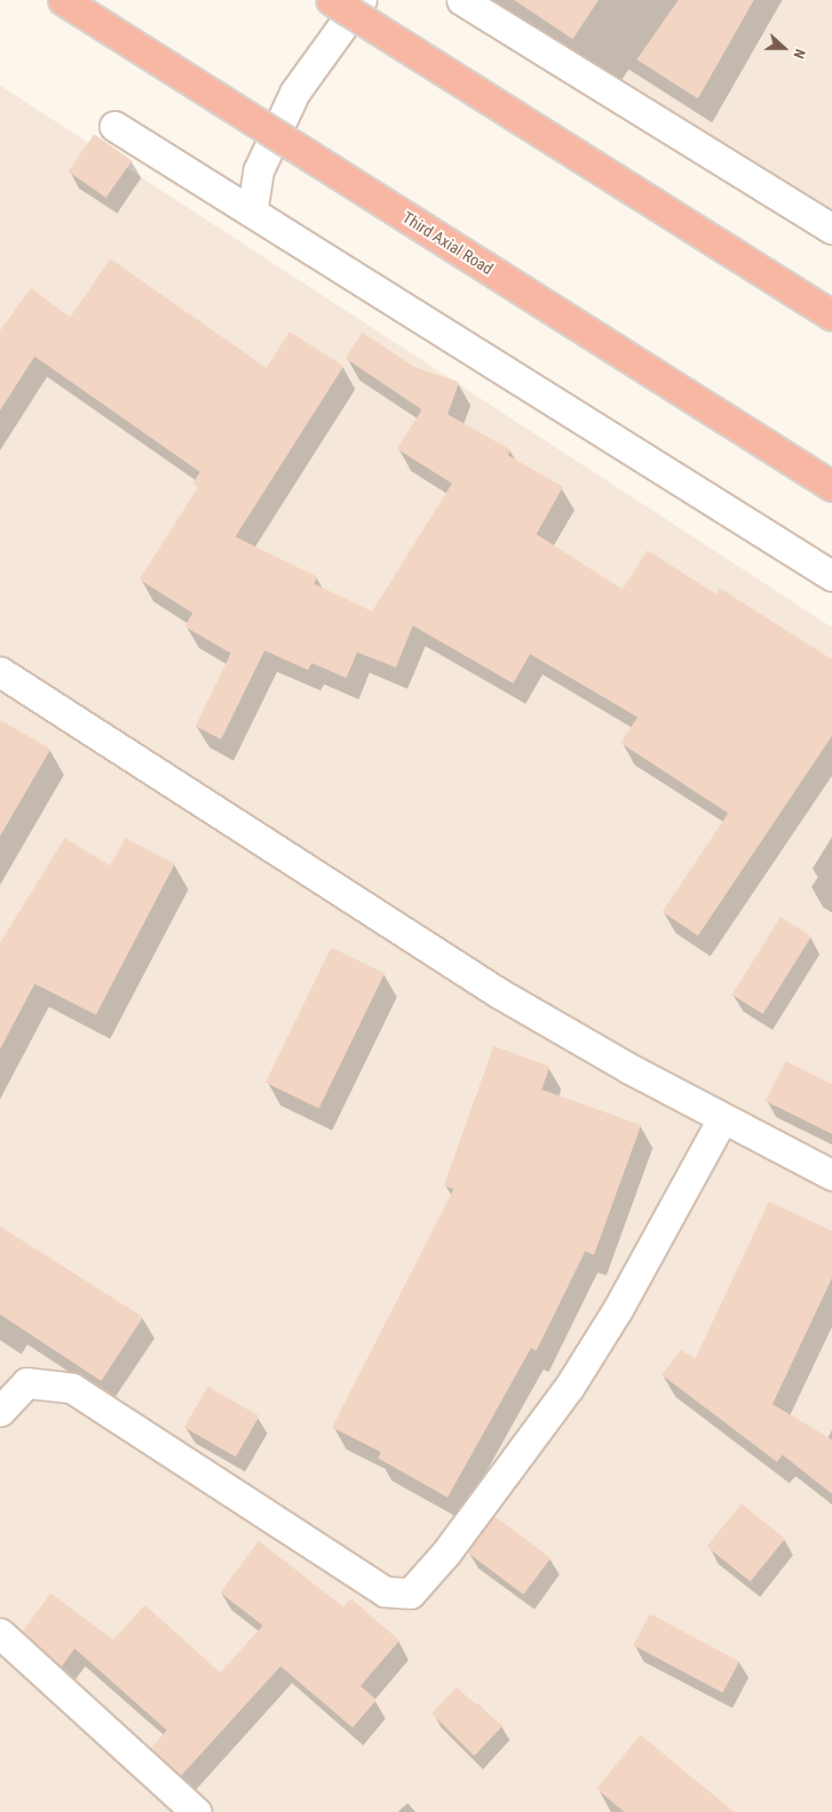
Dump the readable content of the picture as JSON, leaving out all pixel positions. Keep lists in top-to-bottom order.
{
  "streets": {
    "highway": ["Third Axial Road"]
  },
  "north": "right"
}
